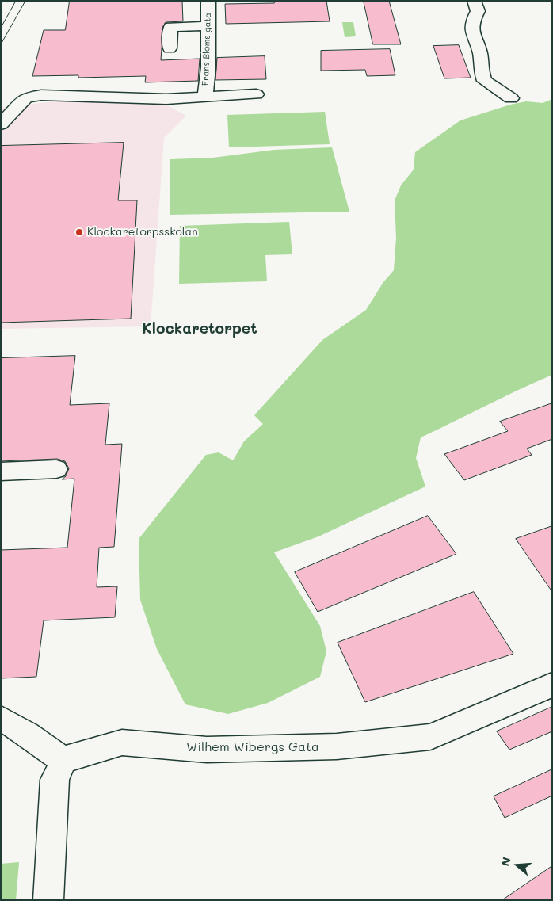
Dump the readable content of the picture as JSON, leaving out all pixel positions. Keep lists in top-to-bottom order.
{
  "streets": {
    "street": ["Frans Bloms gata", "Wilhem Wibergs Gata"]
  },
  "districts": ["Klockaretorpet"],
  "places": ["Klockaretorpsskolan"],
  "north": "left"
}
